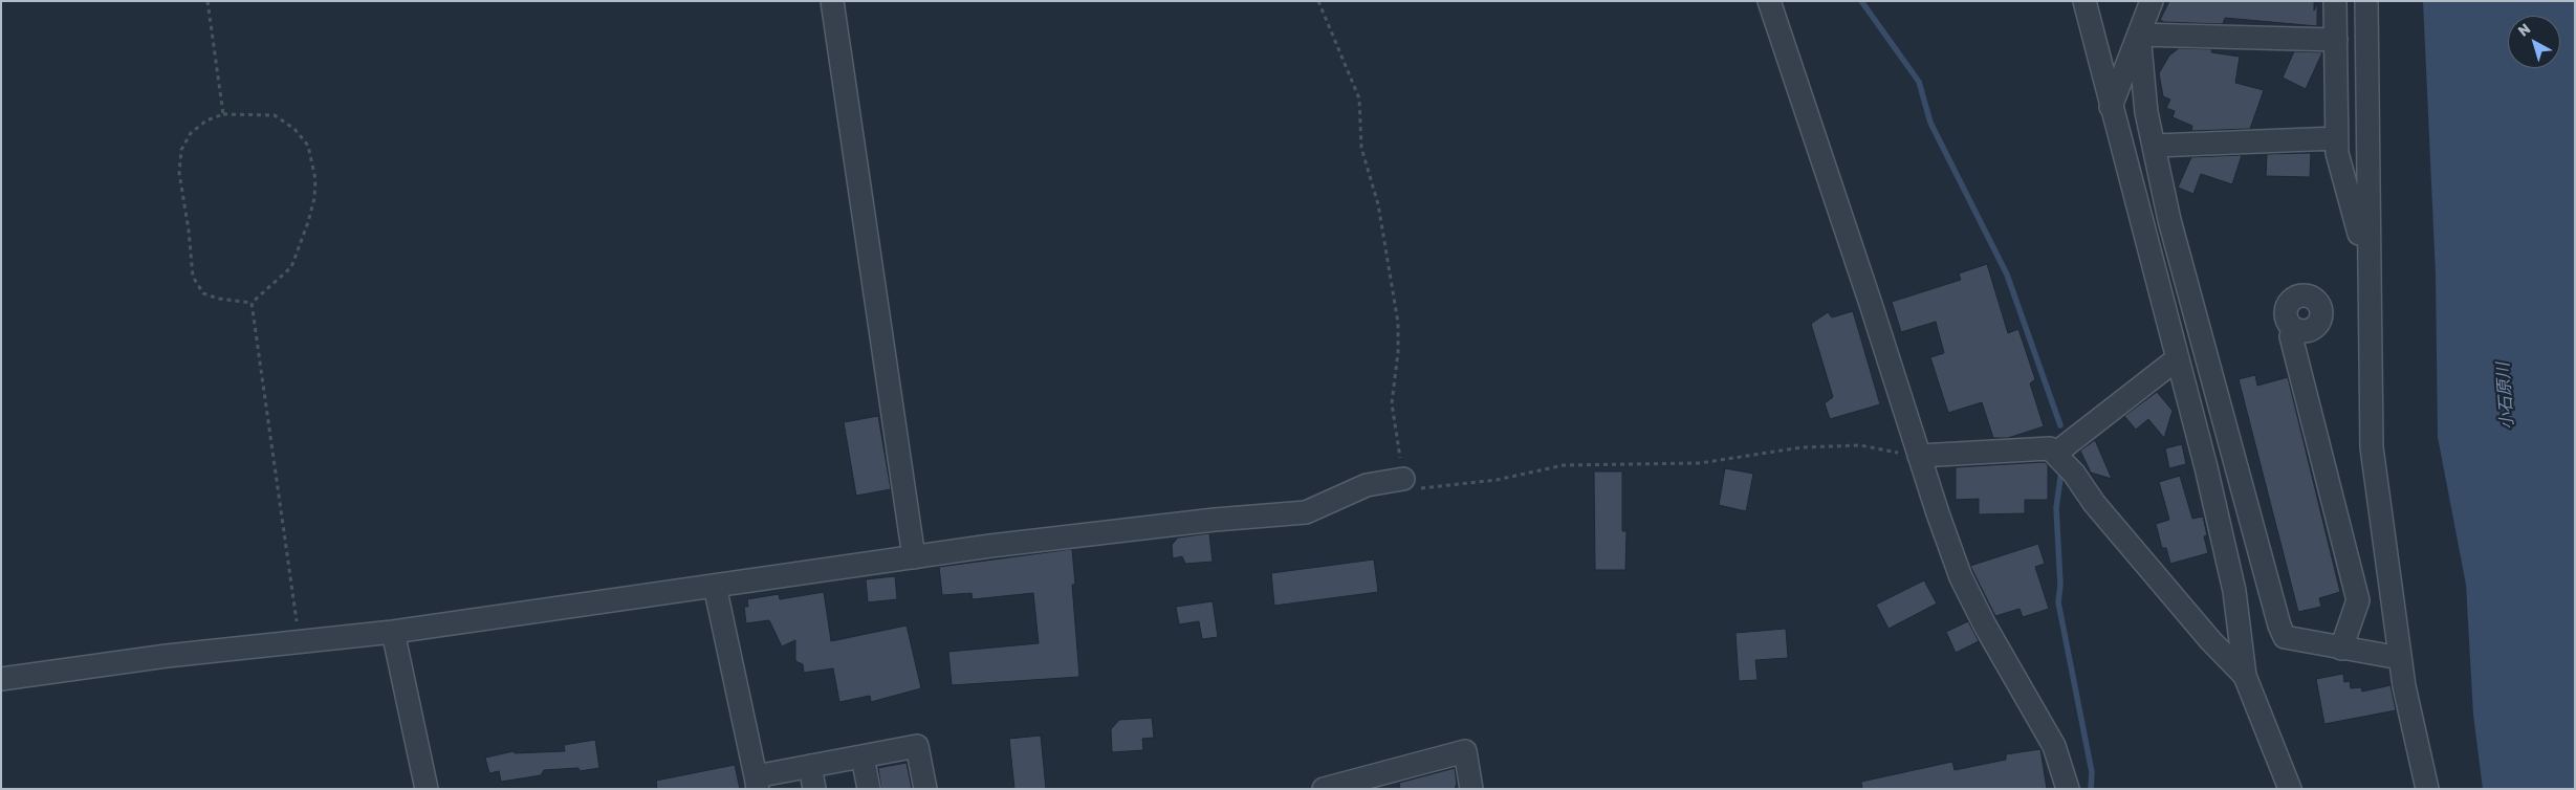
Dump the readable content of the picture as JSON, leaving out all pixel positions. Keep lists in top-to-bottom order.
{
  "water": ["小石原川"],
  "north": "top left"
}
